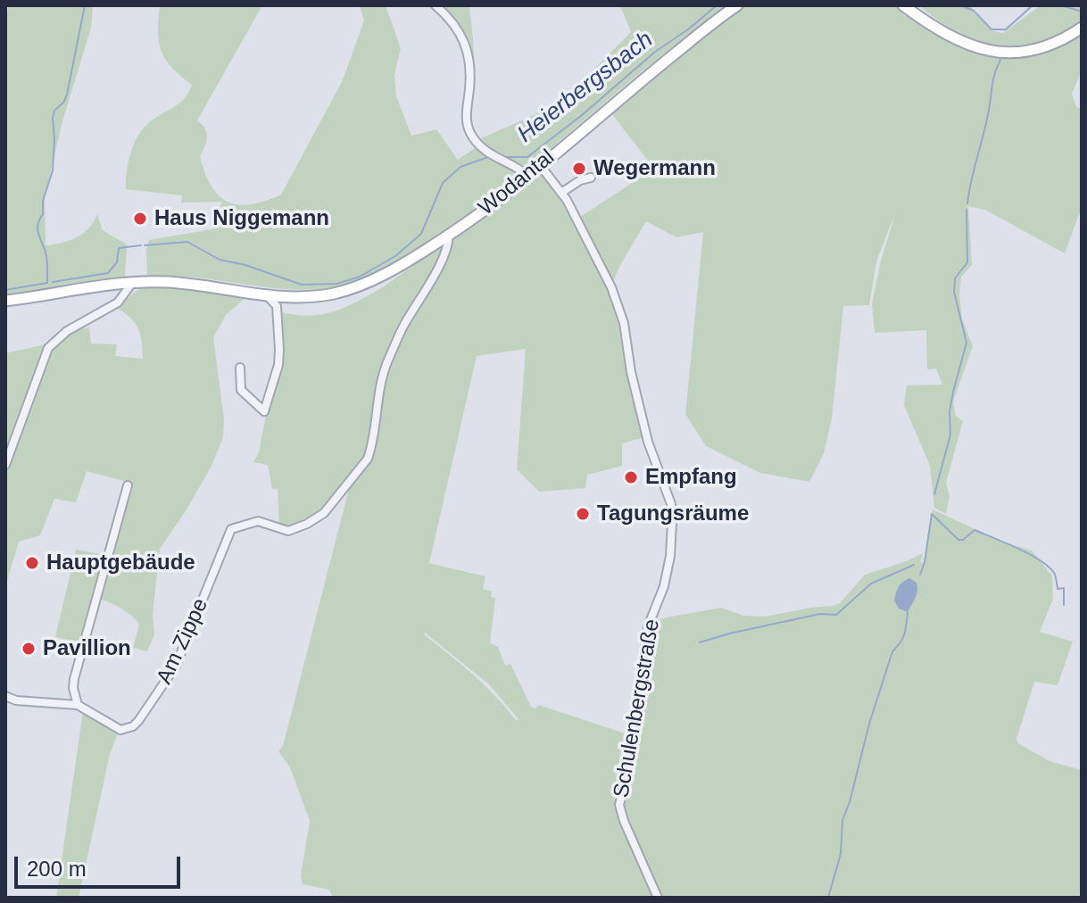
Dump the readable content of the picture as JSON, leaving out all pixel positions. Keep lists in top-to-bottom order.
{
  "streets": {
    "main road": ["Wodantal"],
    "street": ["Am Zippe", "Schulenbergstraße"]
  },
  "crossings": [
    ["Wodantal", "Am Zippe"],
    ["Wodantal", "Schulenbergstraße"]
  ],
  "water": ["Heierbergsbach"],
  "places": [
    "Wegermann",
    "Haus Niggemann",
    "Empfang",
    "Tagungsräume",
    "Hauptgebäude",
    "Pavillion"
  ],
  "scale_bar": "200 m"
}
